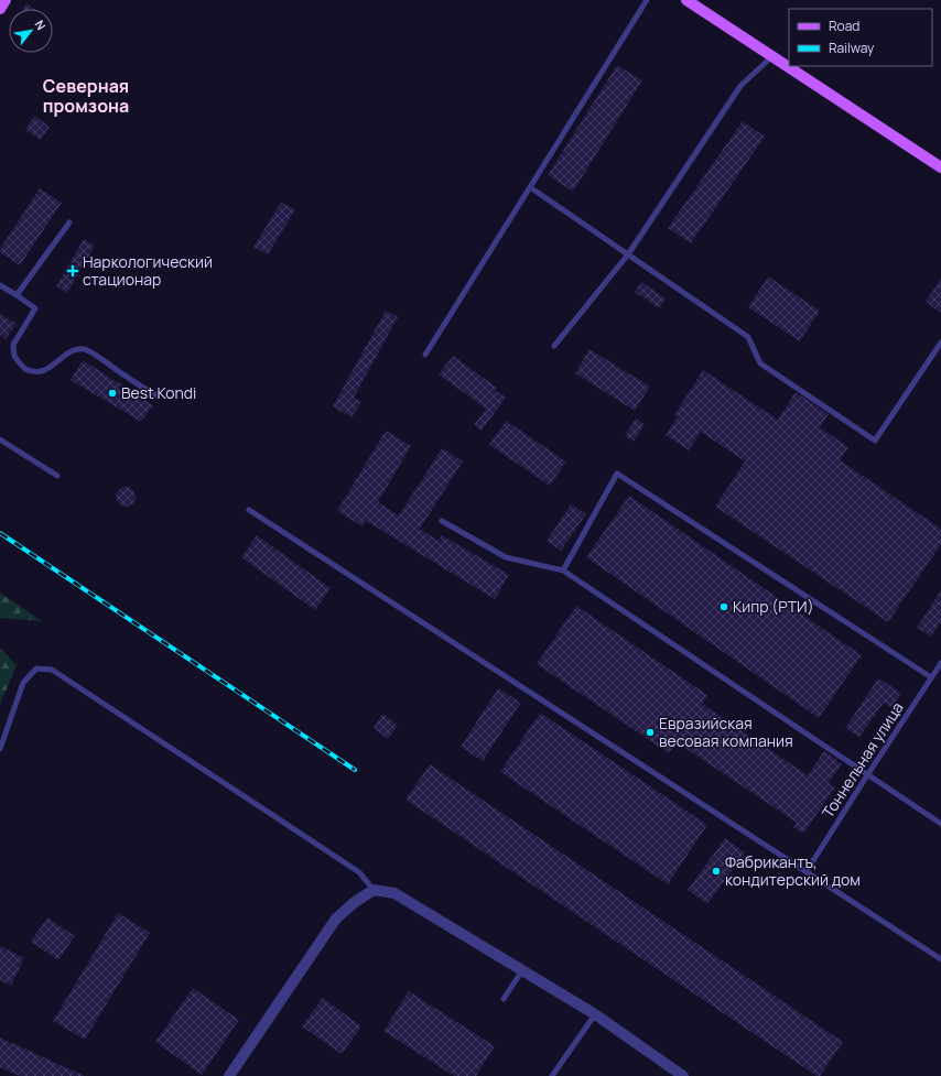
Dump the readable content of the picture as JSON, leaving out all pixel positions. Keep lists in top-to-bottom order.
{
  "streets": {
    "lane": ["Тоннельная улица"]
  },
  "districts": ["Северная промзона"],
  "places": {
    "health": ["Наркологический стационар"],
    "other": [
      "Best Kondi",
      "Кипр (РТИ)",
      "Евразийская весовая компания",
      "Фабрикантъ, кондитерский дом"
    ]
  },
  "legend": ["Road", "Railway"],
  "north": "top right"
}
